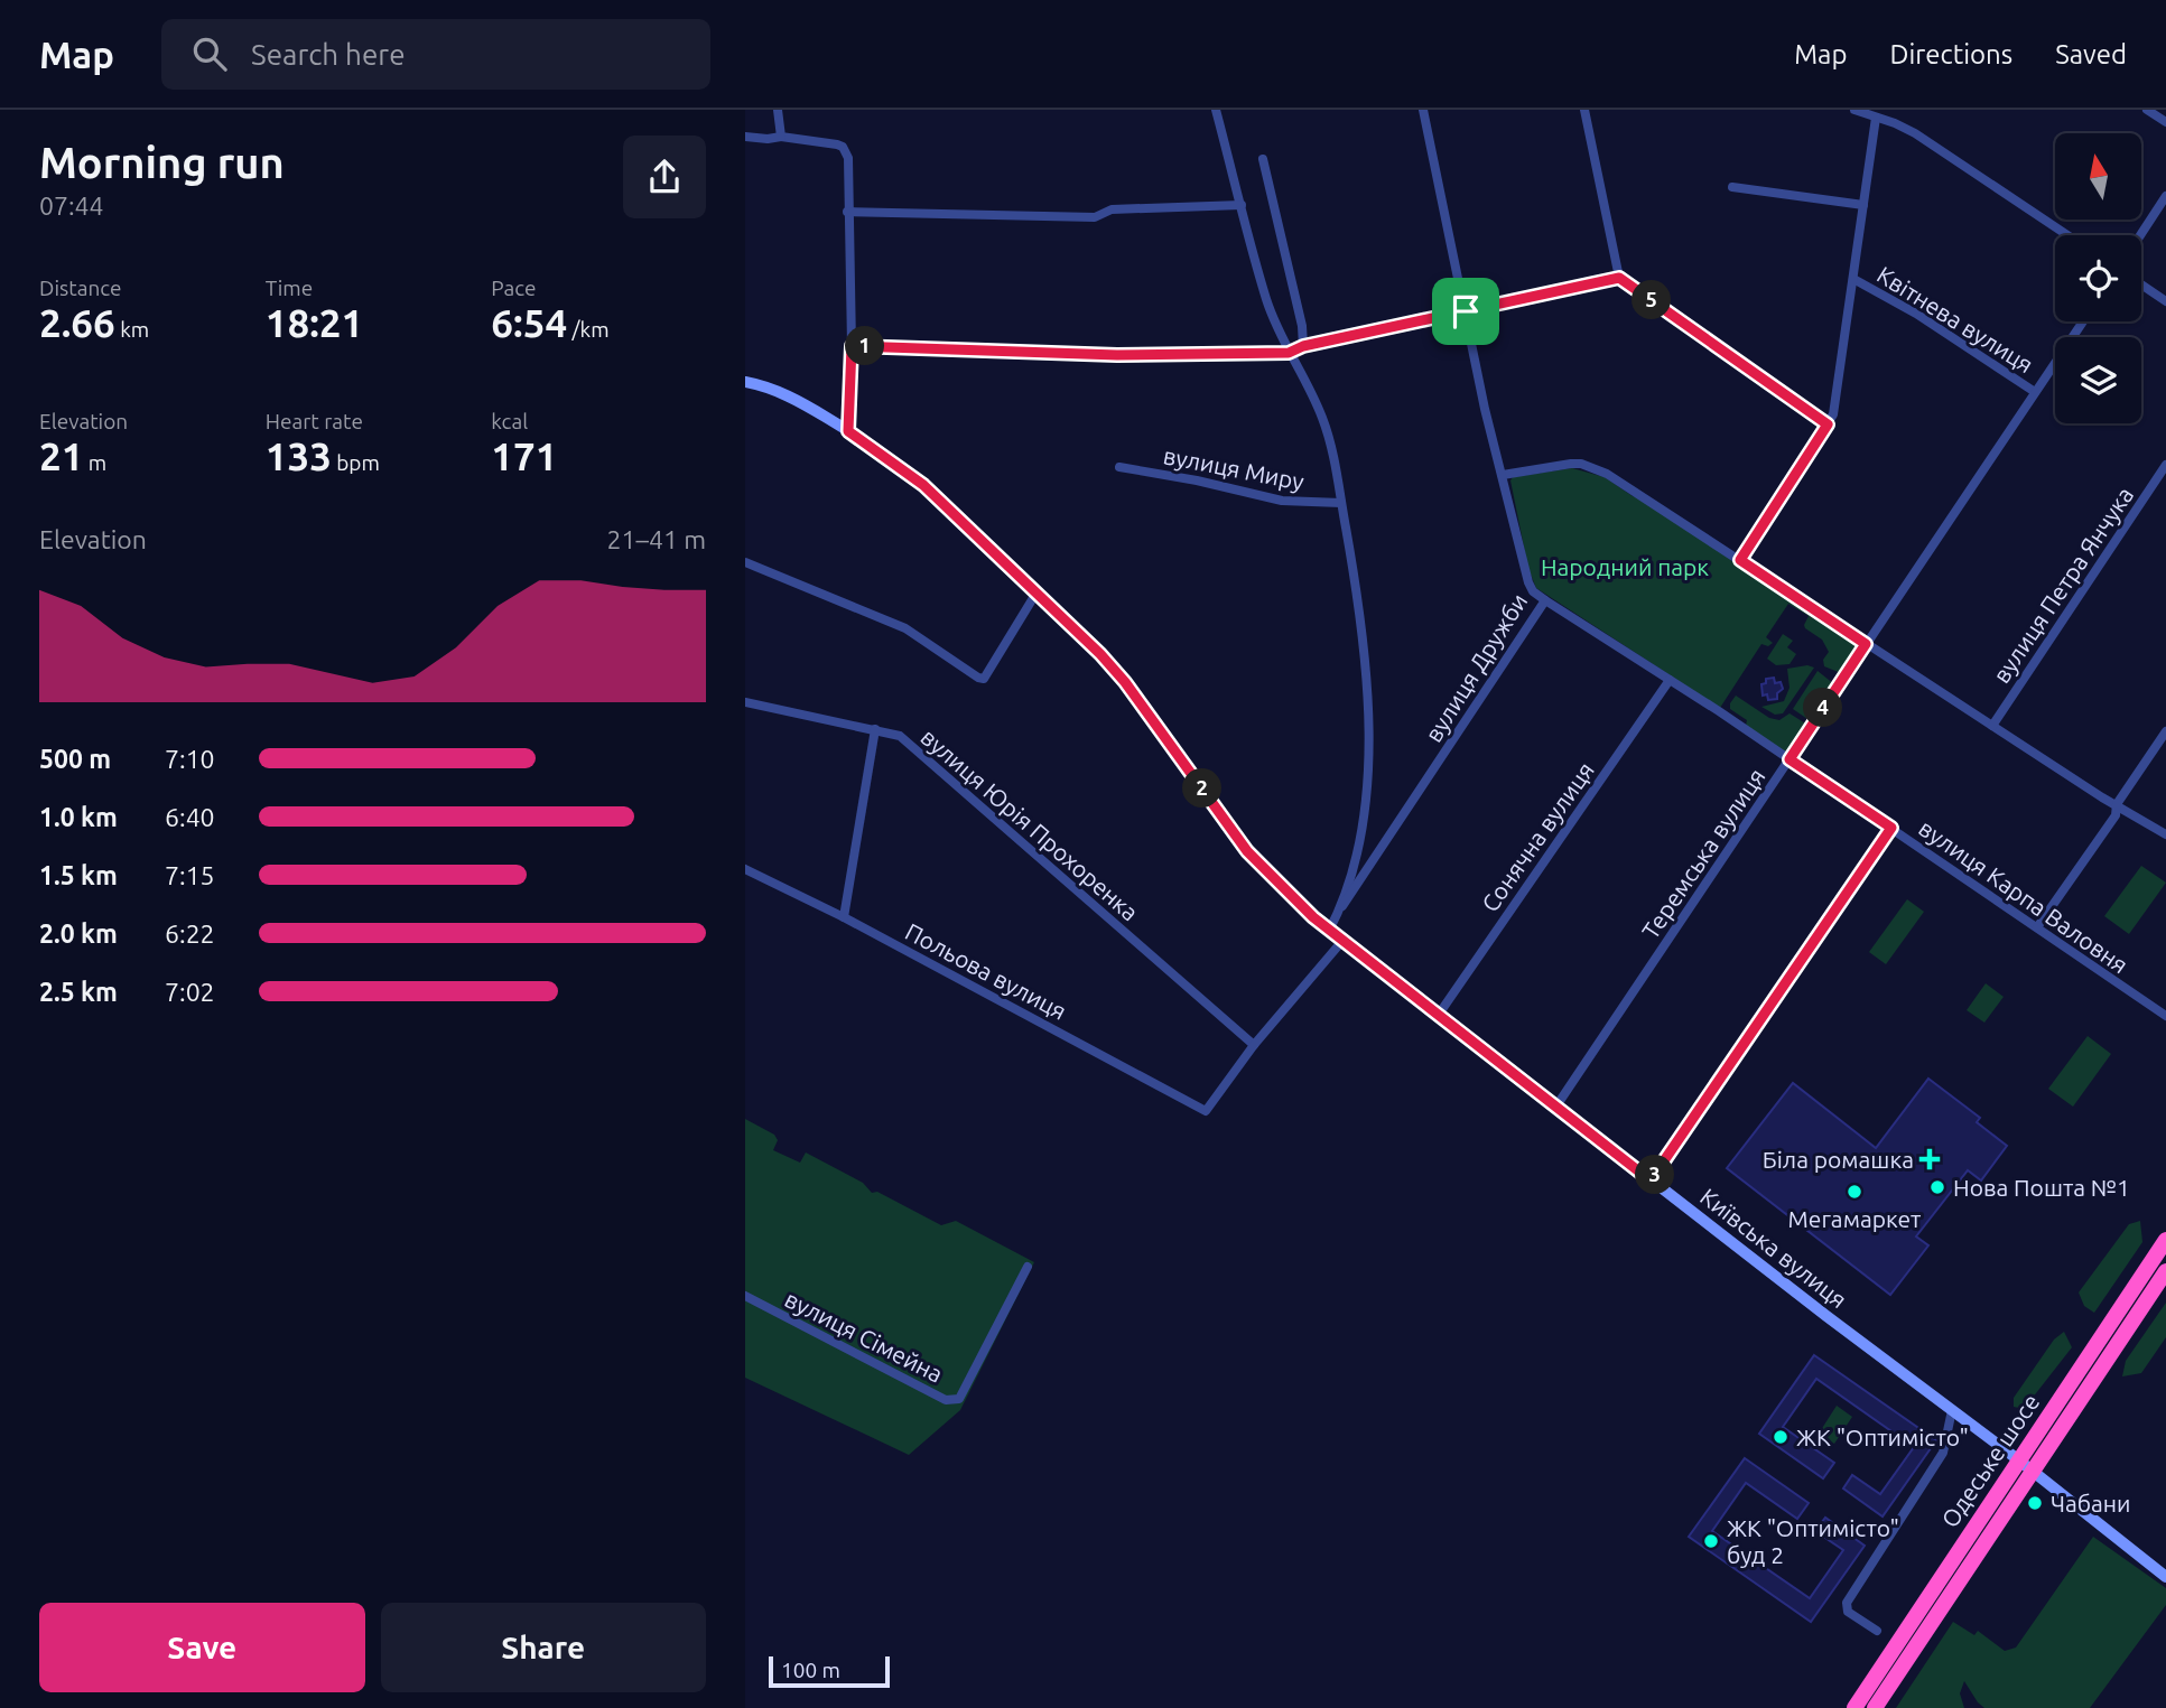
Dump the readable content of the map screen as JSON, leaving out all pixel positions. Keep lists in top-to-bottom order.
{
  "streets": {
    "highway": ["Одеське шосе"],
    "street": [
      "Квітнева вулиця",
      "вулиця Миру",
      "вулиця Петра Янчука",
      "вулиця Дружби",
      "вулиця Юрія Прохоренка",
      "Сонячна вулиця",
      "Теремська вулиця",
      "вулиця Карпа Валовня",
      "Польова вулиця",
      "Київська вулиця",
      "вулиця Сімейна"
    ]
  },
  "crossings": [
    ["Квітнева вулиця", "Теремська вулиця"],
    ["вулиця Дружби", "вулиця Карпа Валовня"],
    ["вулиця Юрія Прохоренка", "Польова вулиця"],
    ["Сонячна вулиця", "вулиця Карпа Валовня"],
    ["Сонячна вулиця", "Київська вулиця"],
    ["Теремська вулиця", "вулиця Карпа Валовня"],
    ["Теремська вулиця", "Київська вулиця"],
    ["Київська вулиця", "Одеське шосе"]
  ],
  "parks": ["Народний парк"],
  "places": {
    "health": ["Біла ромашка"],
    "other": [
      "Нова Пошта №1",
      "Мегамаркет",
      "ЖК \"Оптимісто\"",
      "Чабани",
      "ЖК \"Оптимісто\" буд 2"
    ]
  },
  "scale_bar": "100 m",
  "north": "top",
  "page": {
    "header": "Map",
    "search": "Search here",
    "nav": ["Map", "Directions", "Saved"],
    "heading": ["Morning run", "07:44"],
    "stats": [
      ["Distance", "2.66 km"],
      ["Time", "18:21"],
      ["Pace", "6:54 /km"],
      ["Elevation", "21 m"],
      ["Heart rate", "133 bpm"],
      ["kcal", "171"]
    ],
    "pins": [
      "5",
      "1",
      "4",
      "2",
      "3"
    ],
    "chart": ["Elevation", "21–41 m"],
    "list": [
      {
        "name": "500 m",
        "note": "7:10"
      },
      {
        "name": "1.0 km",
        "note": "6:40"
      },
      {
        "name": "1.5 km",
        "note": "7:15"
      },
      {
        "name": "2.0 km",
        "note": "6:22"
      },
      {
        "name": "2.5 km",
        "note": "7:02"
      }
    ],
    "buttons": ["Save", "Share"],
    "scale": "100 m"
  }
}
